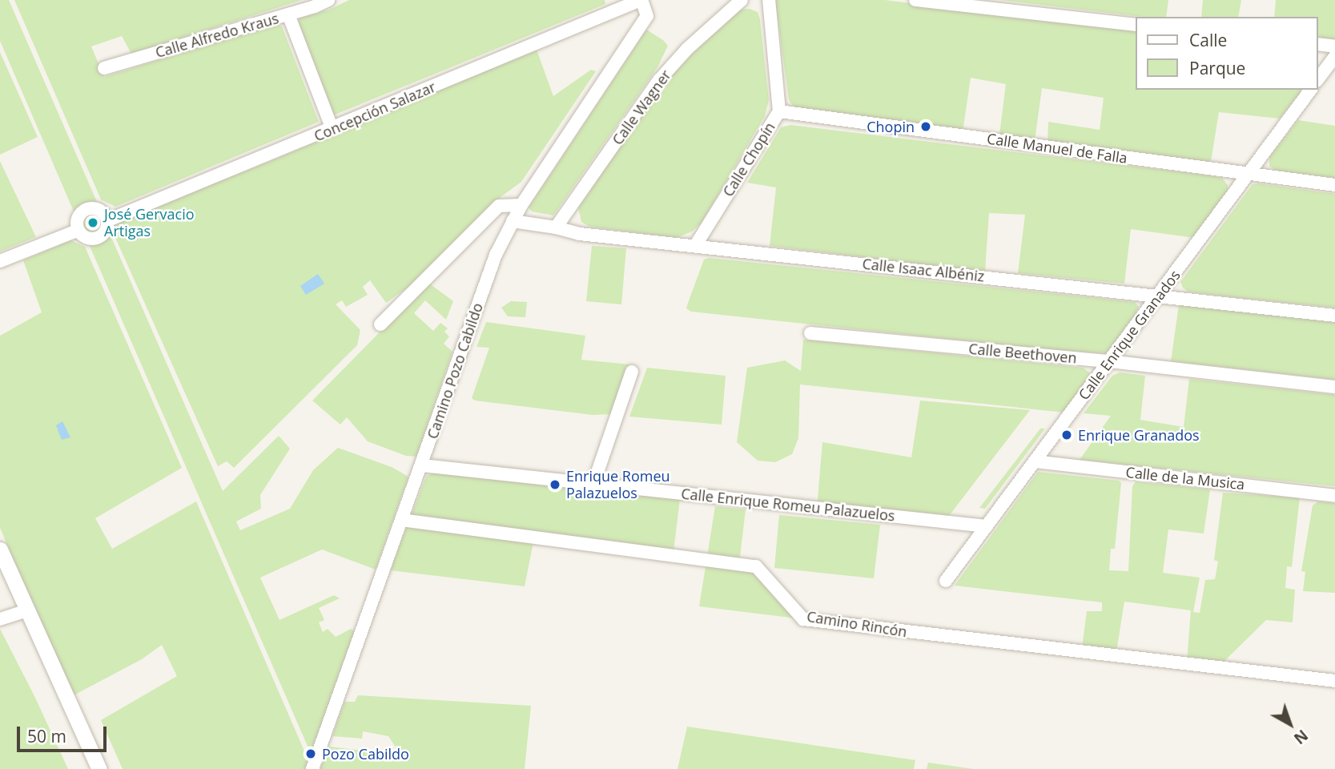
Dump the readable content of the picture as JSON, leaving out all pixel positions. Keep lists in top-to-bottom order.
{
  "streets": {
    "street": [
      "Calle Alfredo Kraus",
      "Calle Wagner",
      "Concepción Salazar",
      "Calle Manuel de Falla",
      "Calle Chopín",
      "Calle Isaac Albéniz",
      "Calle Enrique Granados",
      "Calle Beethoven",
      "Camino Pozo Cabildo",
      "Calle de la Musica",
      "Calle Enrique Romeu Palazuelos",
      "Camino Rincón"
    ]
  },
  "crossings": [
    ["Calle Wagner", "Calle Isaac Albéniz"],
    ["Concepción Salazar", "Camino Pozo Cabildo"],
    ["Calle Manuel de Falla", "Calle Chopín"],
    ["Calle Manuel de Falla", "Calle Enrique Granados"],
    ["Calle Chopín", "Calle Isaac Albéniz"],
    ["Calle Isaac Albéniz", "Calle Enrique Granados"],
    ["Calle Isaac Albéniz", "Camino Pozo Cabildo"],
    ["Calle Enrique Granados", "Calle Beethoven"],
    ["Calle Enrique Granados", "Calle de la Musica"],
    ["Calle Enrique Granados", "Calle Enrique Romeu Palazuelos"],
    ["Camino Pozo Cabildo", "Calle Enrique Romeu Palazuelos"],
    ["Camino Pozo Cabildo", "Camino Rincón"]
  ],
  "places": [
    "Chopin",
    "José Gervacio Artigas",
    "Enrique Granados",
    "Enrique Romeu Palazuelos",
    "Pozo Cabildo"
  ],
  "legend": ["Calle", "Parque"],
  "scale_bar": "50 m",
  "north": "bottom right"
}
